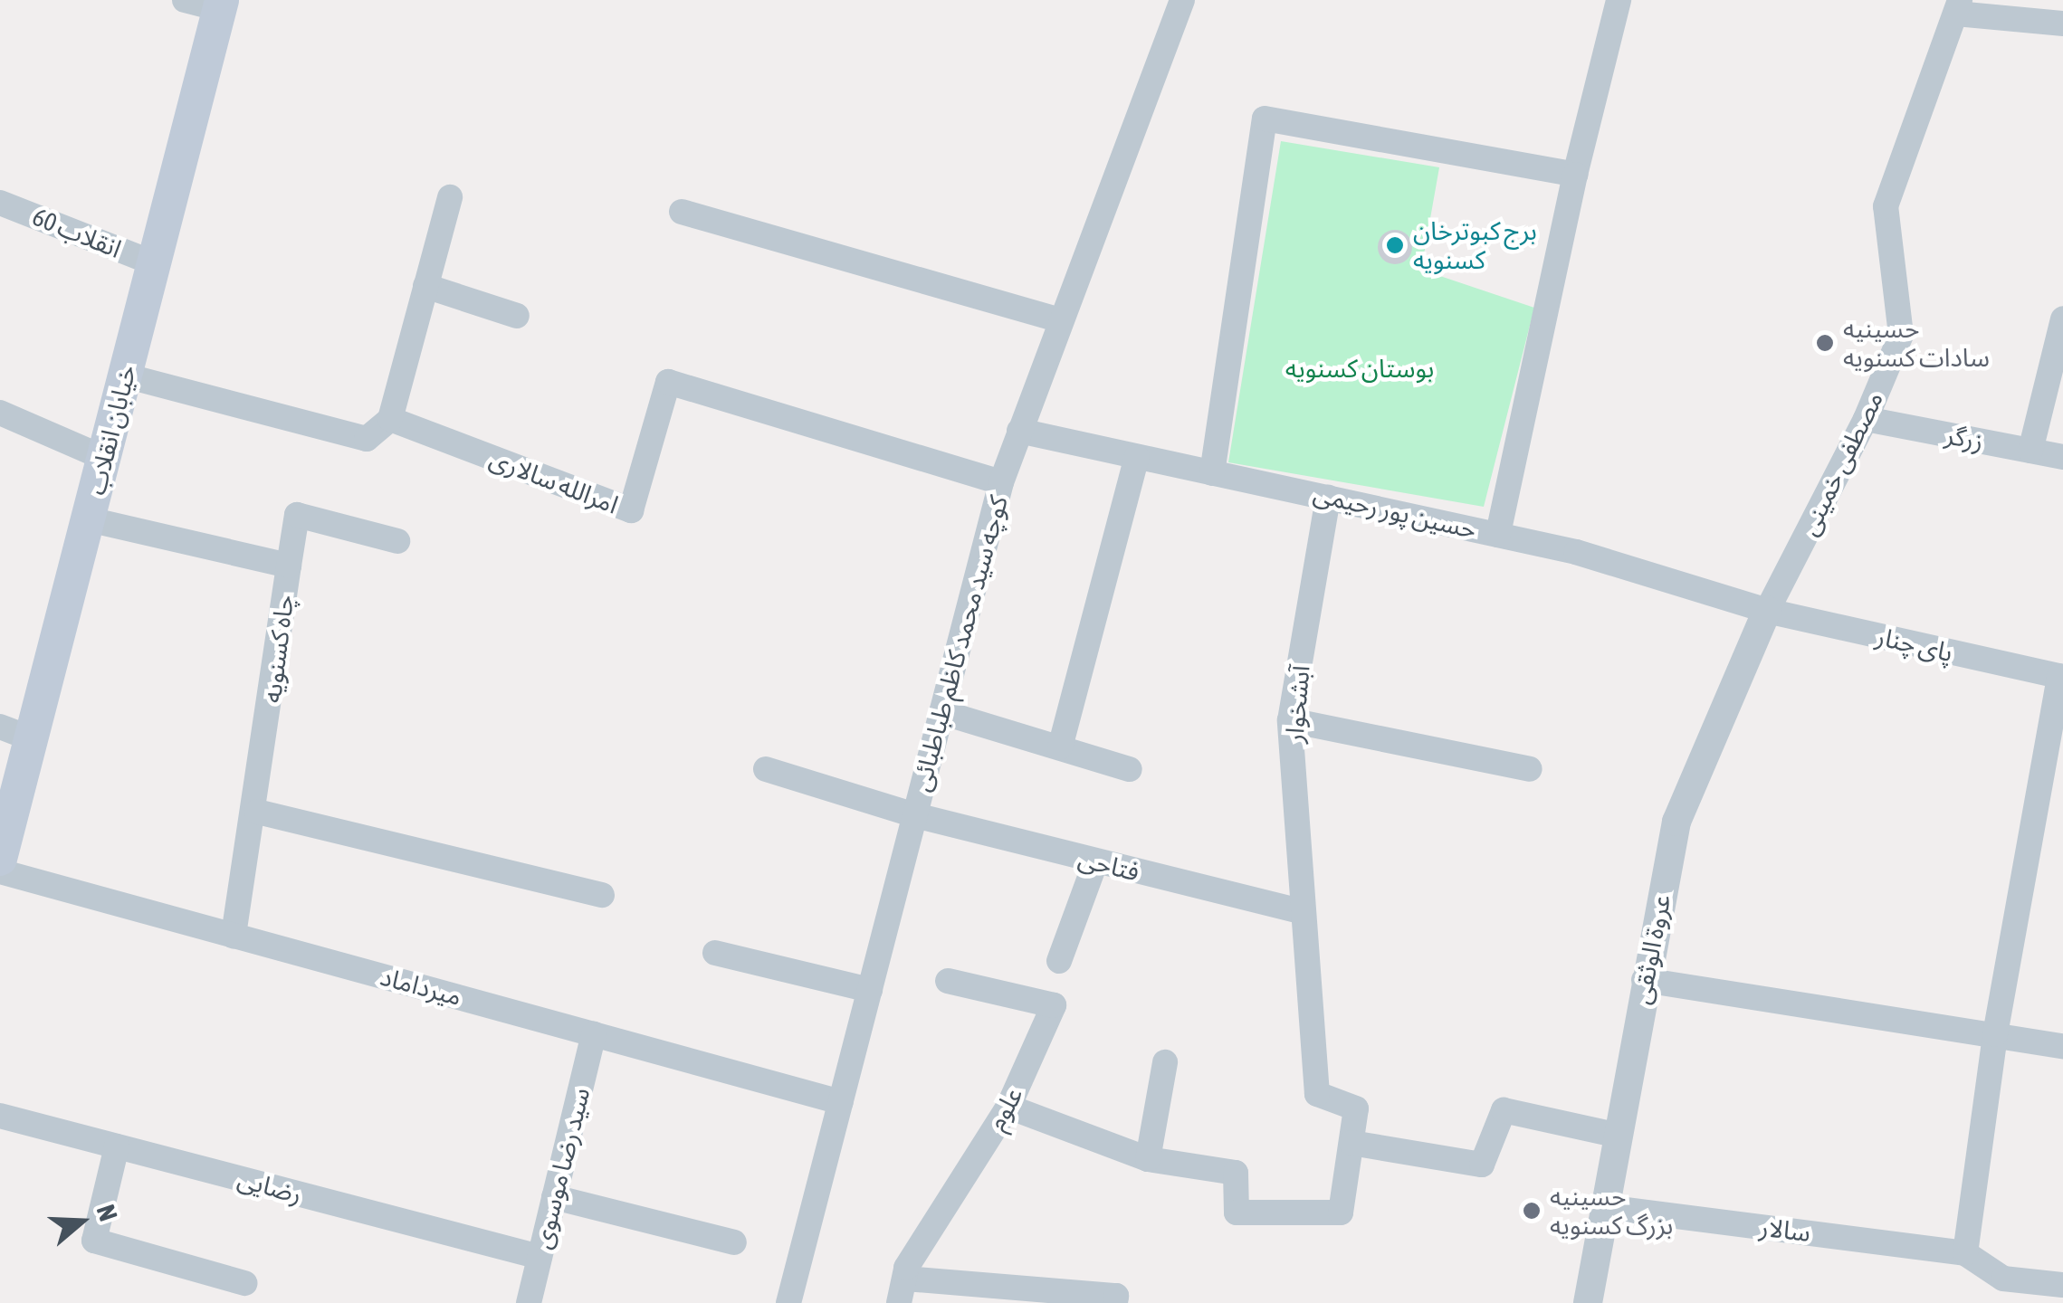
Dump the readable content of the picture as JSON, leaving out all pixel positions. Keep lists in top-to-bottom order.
{
  "streets": {
    "main road": ["خیابان انقلاب"],
    "street": [
      "انقلاب 60",
      "زرگر",
      "مصطفی خمینی",
      "امرالله سالاری",
      "حسین پور رحیمی",
      "کوچه سید محمد کاظم طباطبائی",
      "پای چنار",
      "چاه کسنویه",
      "آبشخوار",
      "فتاحی",
      "عروة الوثقی",
      "میرداماد",
      "علوم",
      "سید رضا موسوی",
      "رضایی",
      "سالار"
    ]
  },
  "crossings": [
    ["انقلاب 60", "خیابان انقلاب"],
    ["خیابان انقلاب", "چاه کسنویه"],
    ["زرگر", "مصطفی خمینی"],
    ["مصطفی خمینی", "حسین پور رحیمی"],
    ["مصطفی خمینی", "پای چنار"],
    ["مصطفی خمینی", "عروة الوثقی"],
    ["امرالله سالاری", "کوچه سید محمد کاظم طباطبائی"],
    ["حسین پور رحیمی", "کوچه سید محمد کاظم طباطبائی"],
    ["حسین پور رحیمی", "پای چنار"],
    ["حسین پور رحیمی", "آبشخوار"],
    ["حسین پور رحیمی", "عروة الوثقی"],
    ["کوچه سید محمد کاظم طباطبائی", "فتاحی"],
    ["کوچه سید محمد کاظم طباطبائی", "میرداماد"],
    ["پای چنار", "عروة الوثقی"],
    ["چاه کسنویه", "میرداماد"],
    ["آبشخوار", "فتاحی"],
    ["عروة الوثقی", "سالار"],
    ["میرداماد", "سید رضا موسوی"],
    ["سید رضا موسوی", "رضایی"]
  ],
  "parks": ["بوستان کسنویه"],
  "places": ["برج کبوترخان کسنویه", "حسینیه سادات کسنویه", "حسینیه بزرگ کسنویه"],
  "north": "right"
}
